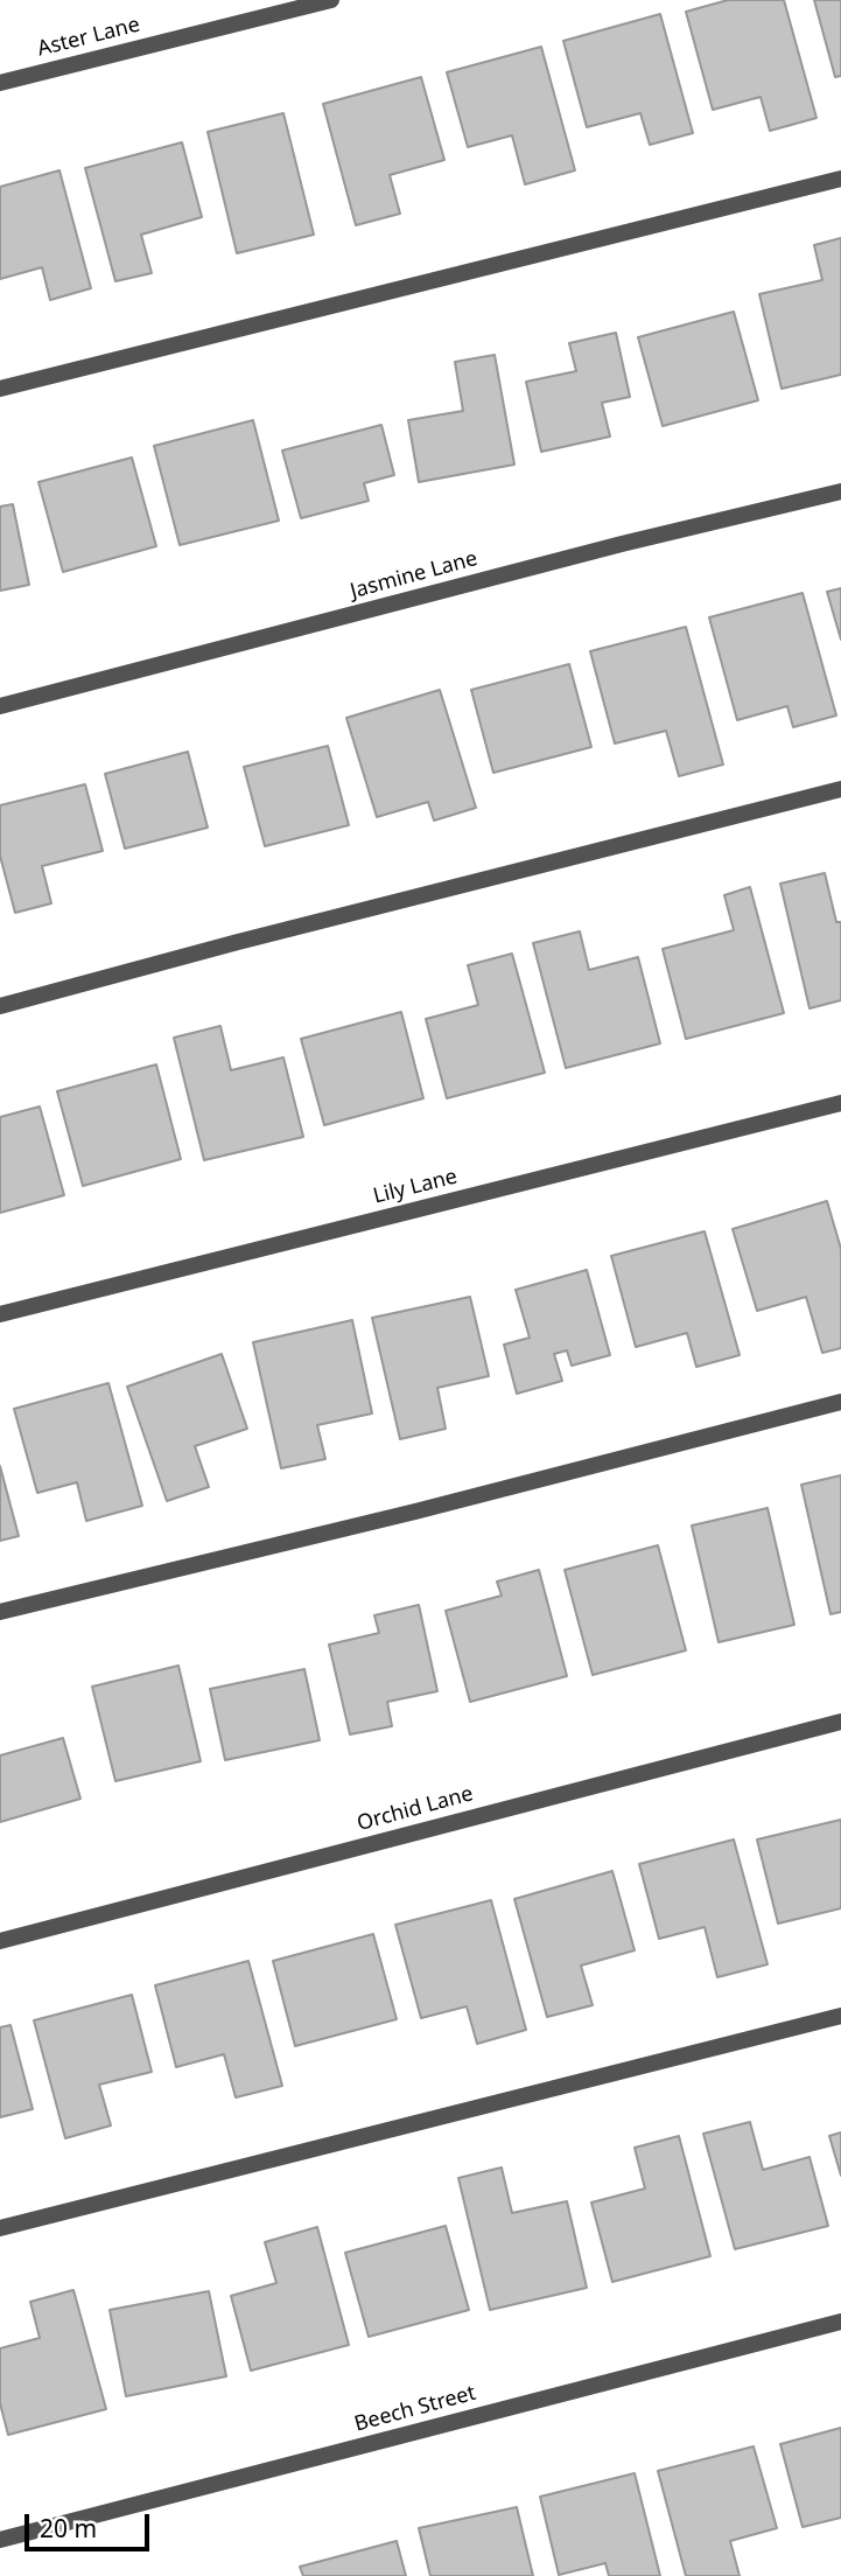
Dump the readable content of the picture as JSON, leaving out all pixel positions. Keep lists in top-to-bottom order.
{
  "streets": {
    "street": [
      "Aster Lane",
      "Jasmine Lane",
      "Lily Lane",
      "Orchid Lane",
      "Beech Street"
    ]
  },
  "scale_bar": "20 m"
}
